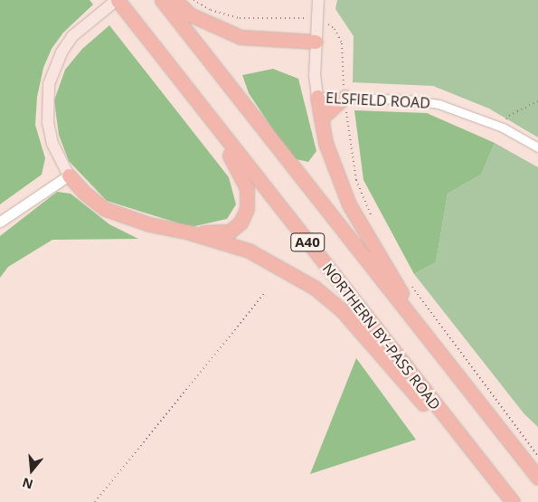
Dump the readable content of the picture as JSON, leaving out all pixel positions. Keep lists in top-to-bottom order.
{
  "streets": {
    "highway": ["A40", "NORTHERN BY-PASS ROAD"],
    "street": ["ELSFIELD ROAD"]
  },
  "north": "bottom"
}
